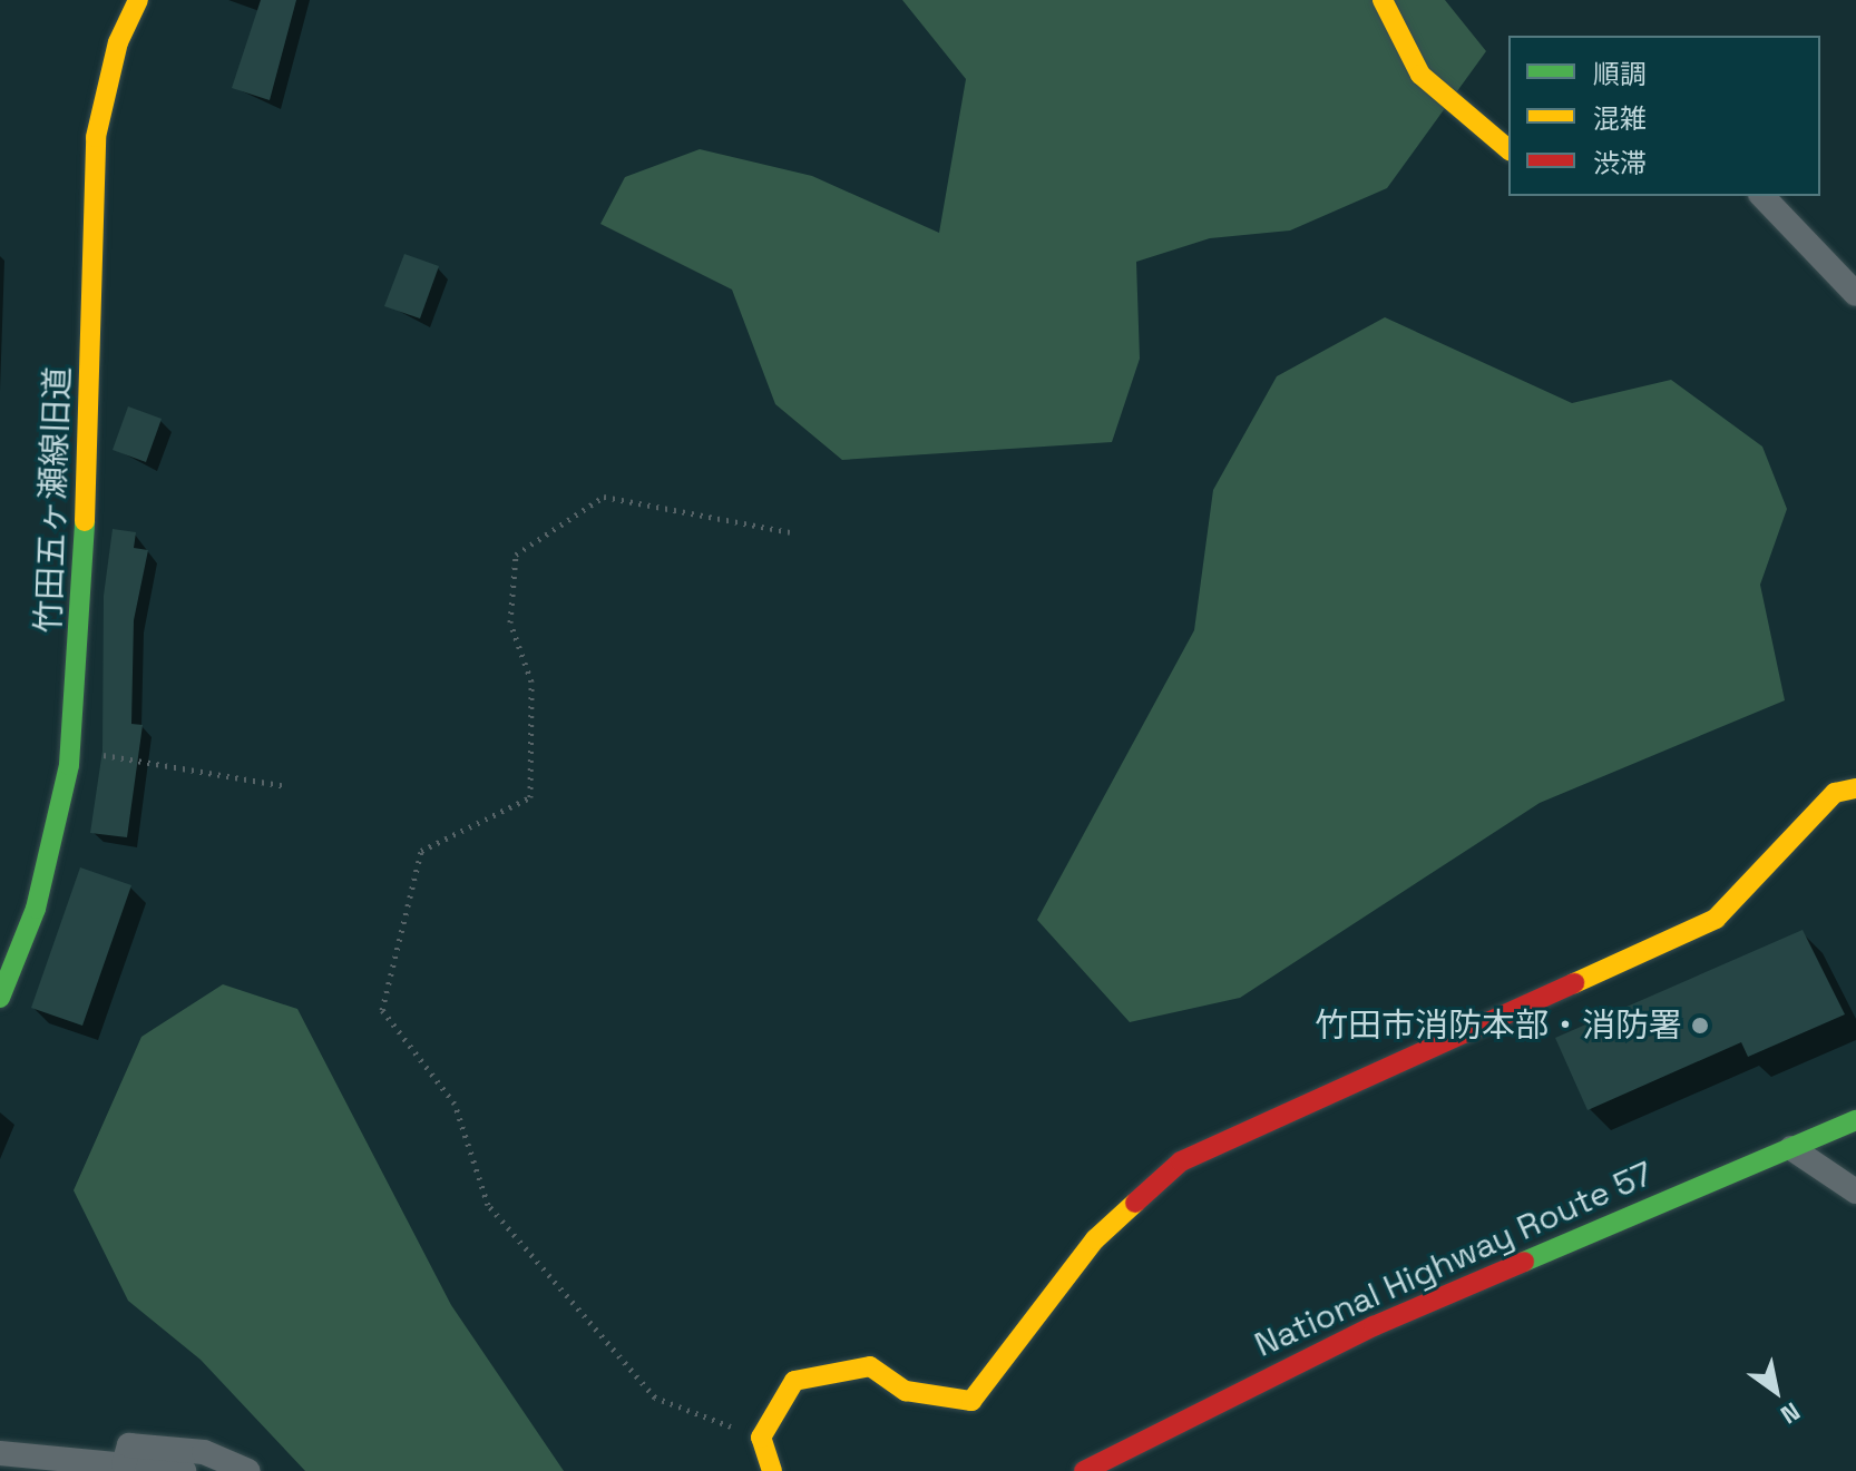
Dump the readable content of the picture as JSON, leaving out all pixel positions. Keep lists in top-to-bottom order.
{
  "streets": {
    "main road": ["竹田五ヶ瀬線旧道", "National Highway Route 57"]
  },
  "places": ["竹田市消防本部・消防署"],
  "legend": ["順調", "混雑", "渋滞"],
  "north": "bottom right"
}
